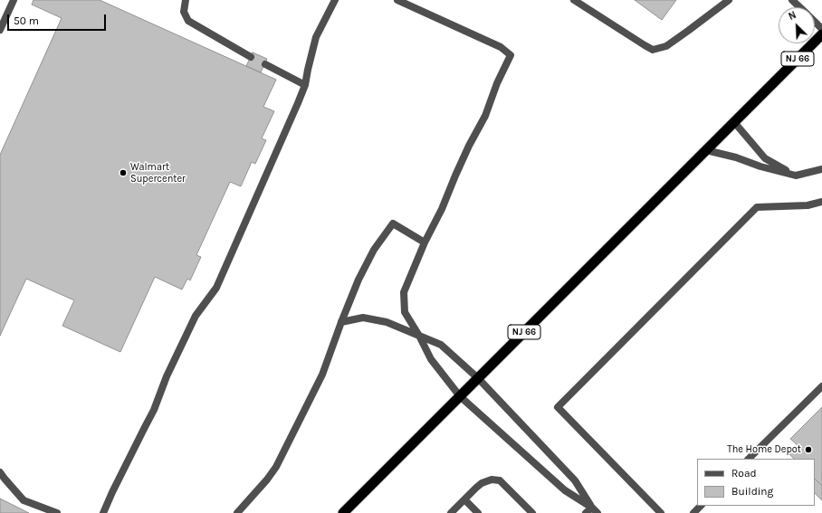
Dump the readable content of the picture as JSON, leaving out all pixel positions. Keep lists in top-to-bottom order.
{
  "streets": {
    "highway": ["NJ 66"]
  },
  "places": ["Walmart Supercenter", "The Home Depot"],
  "legend": ["Road", "Building"],
  "scale_bar": "50 m",
  "north": "top left"
}
